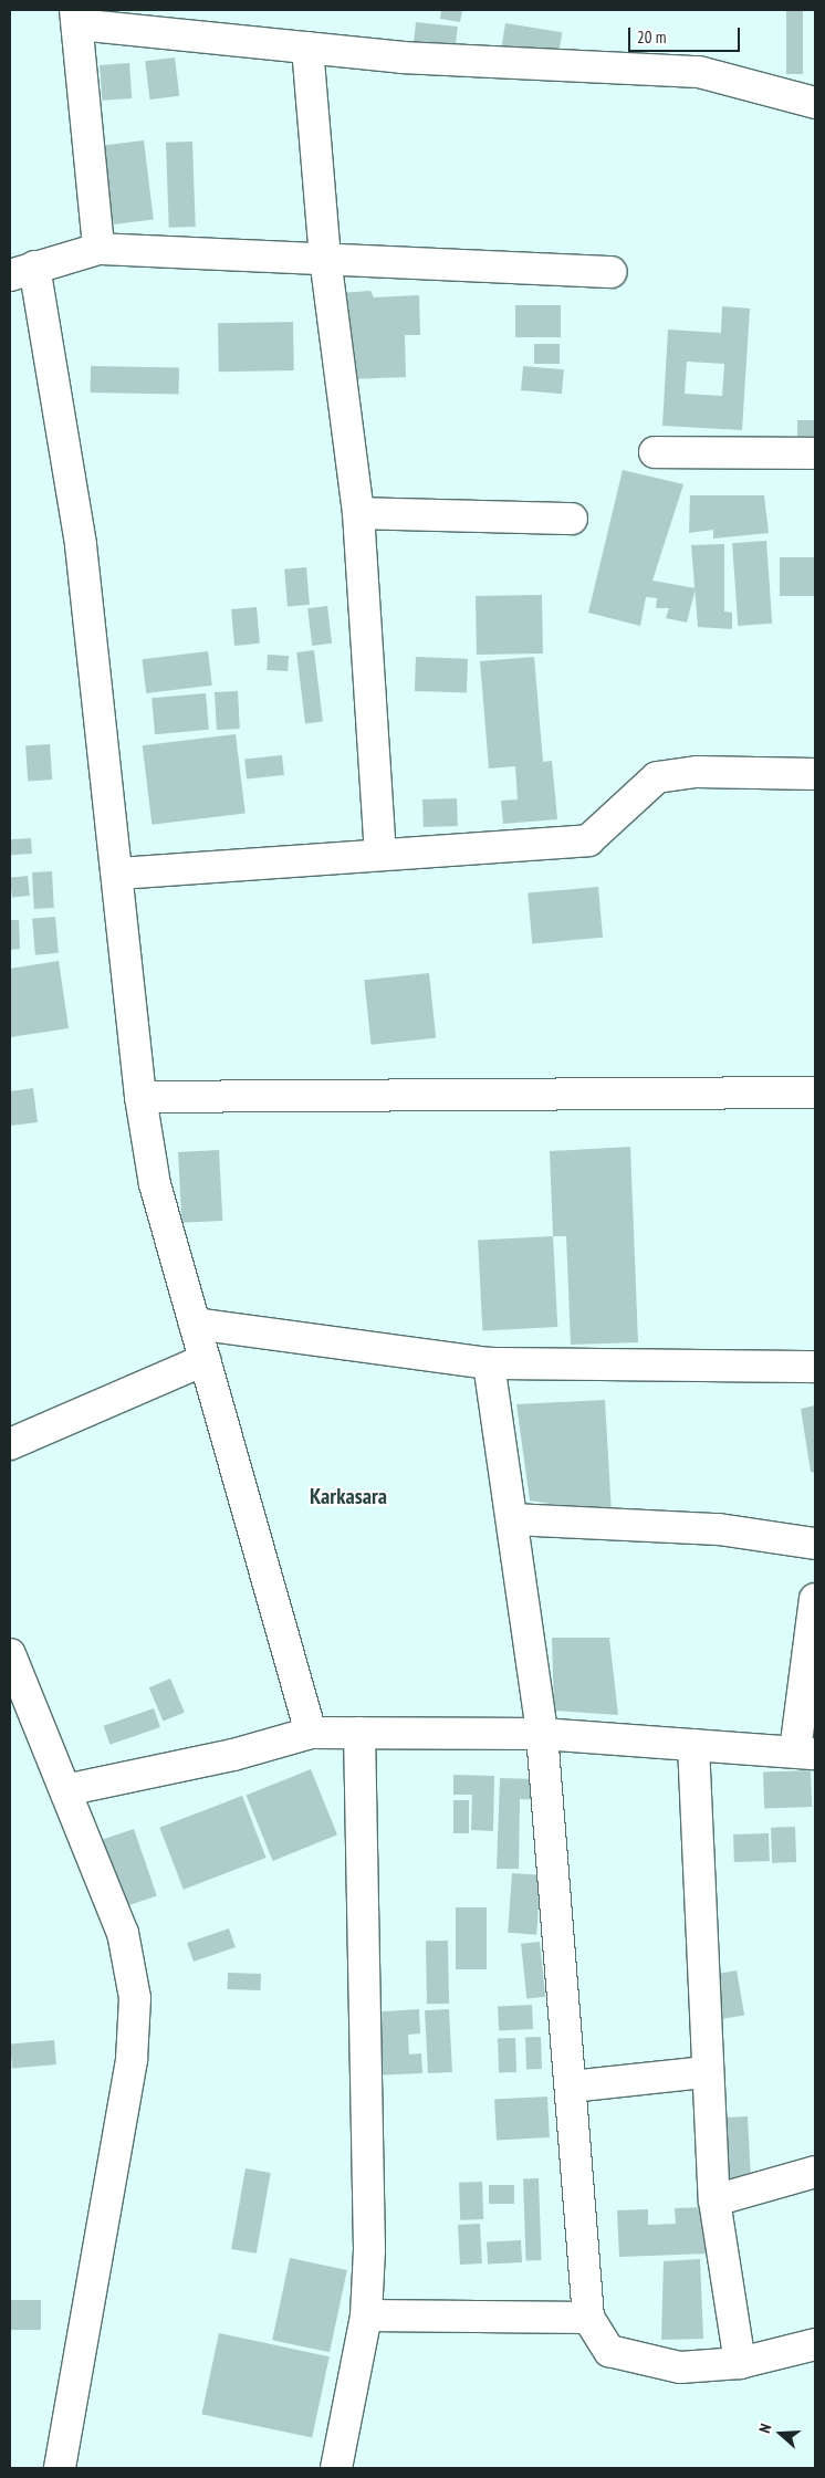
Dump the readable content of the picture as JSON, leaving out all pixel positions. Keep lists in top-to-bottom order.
{
  "districts": ["Karkasara"],
  "scale_bar": "20 m",
  "north": "left"
}
